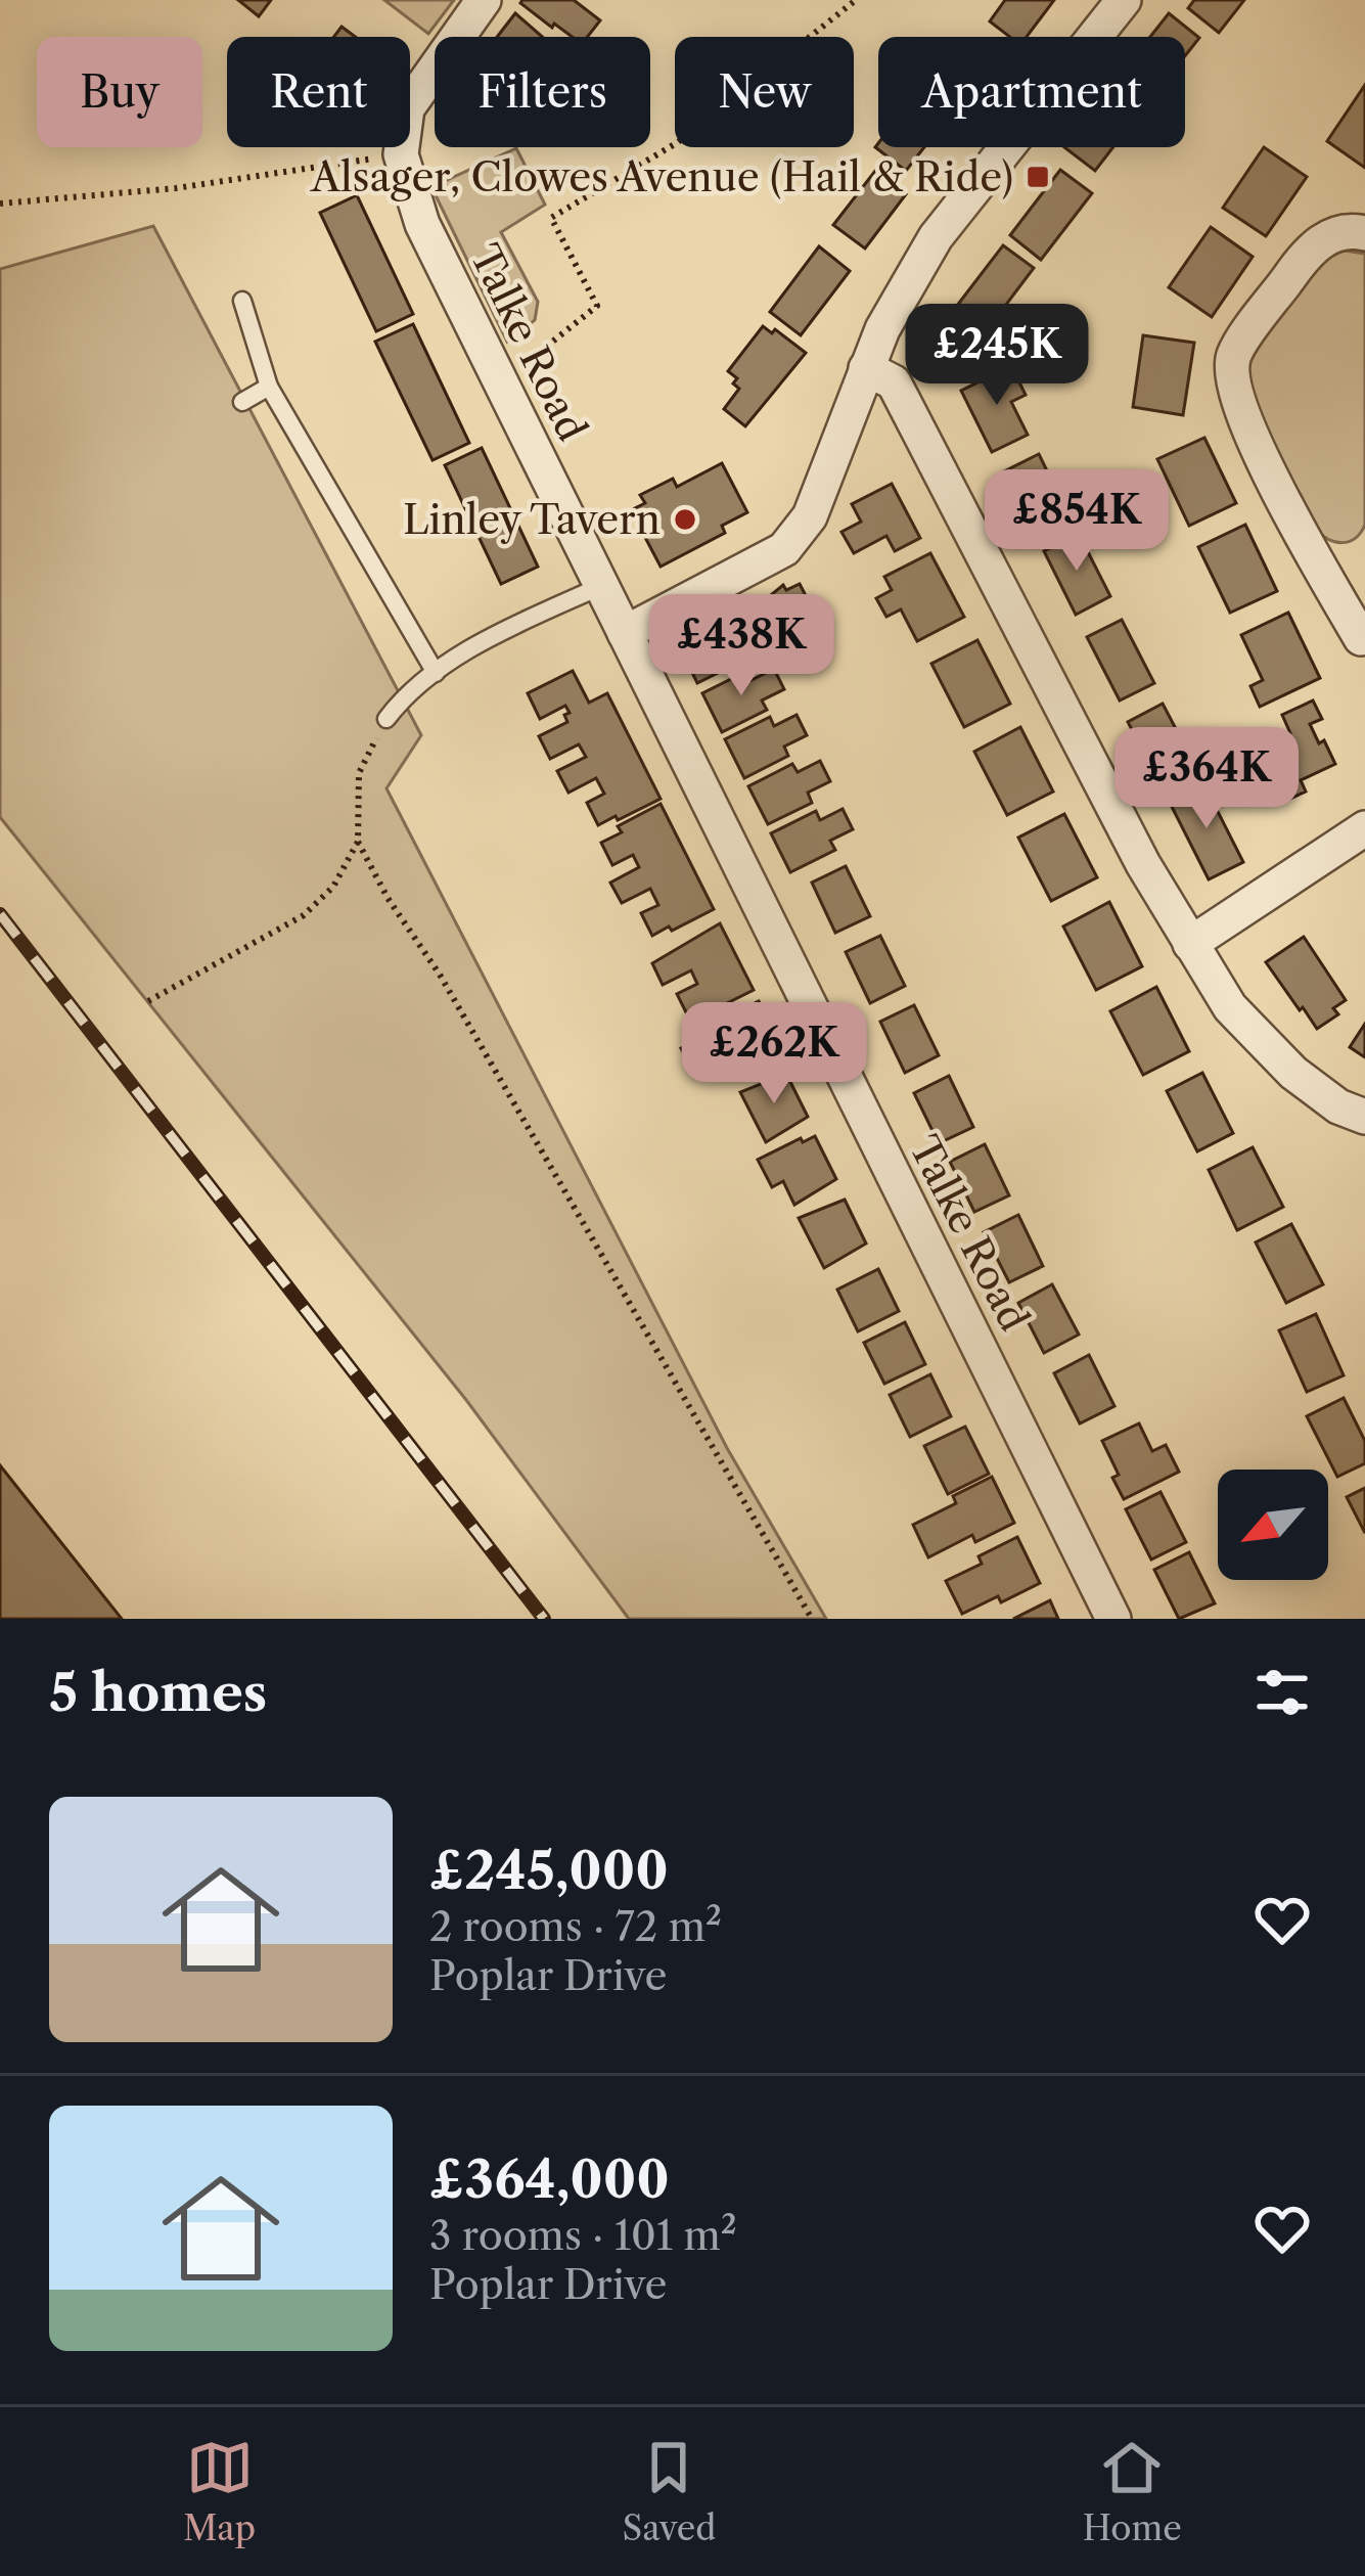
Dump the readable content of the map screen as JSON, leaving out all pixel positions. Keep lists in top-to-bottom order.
{
  "streets": {
    "street": ["Talke Road"]
  },
  "places": {
    "transit": ["Alsager, Clowes Avenue (Hail & Ride)"],
    "other": ["Linley Tavern"]
  },
  "north": "bottom left",
  "page": {
    "chip": [
      "Buy",
      "Rent",
      "Filters",
      "New",
      "Apartment"
    ],
    "price": [
      "£245K",
      "£854K",
      "£438K",
      "£364K",
      "£262K"
    ],
    "heading": "5 homes",
    "list": [
      {
        "name": "£245,000",
        "note": "2 rooms · 72 m² · Poplar Drive"
      },
      {
        "name": "£364,000",
        "note": "3 rooms · 101 m² · Poplar Drive"
      }
    ],
    "tabs": ["Map", "Saved", "Home"]
  }
}
